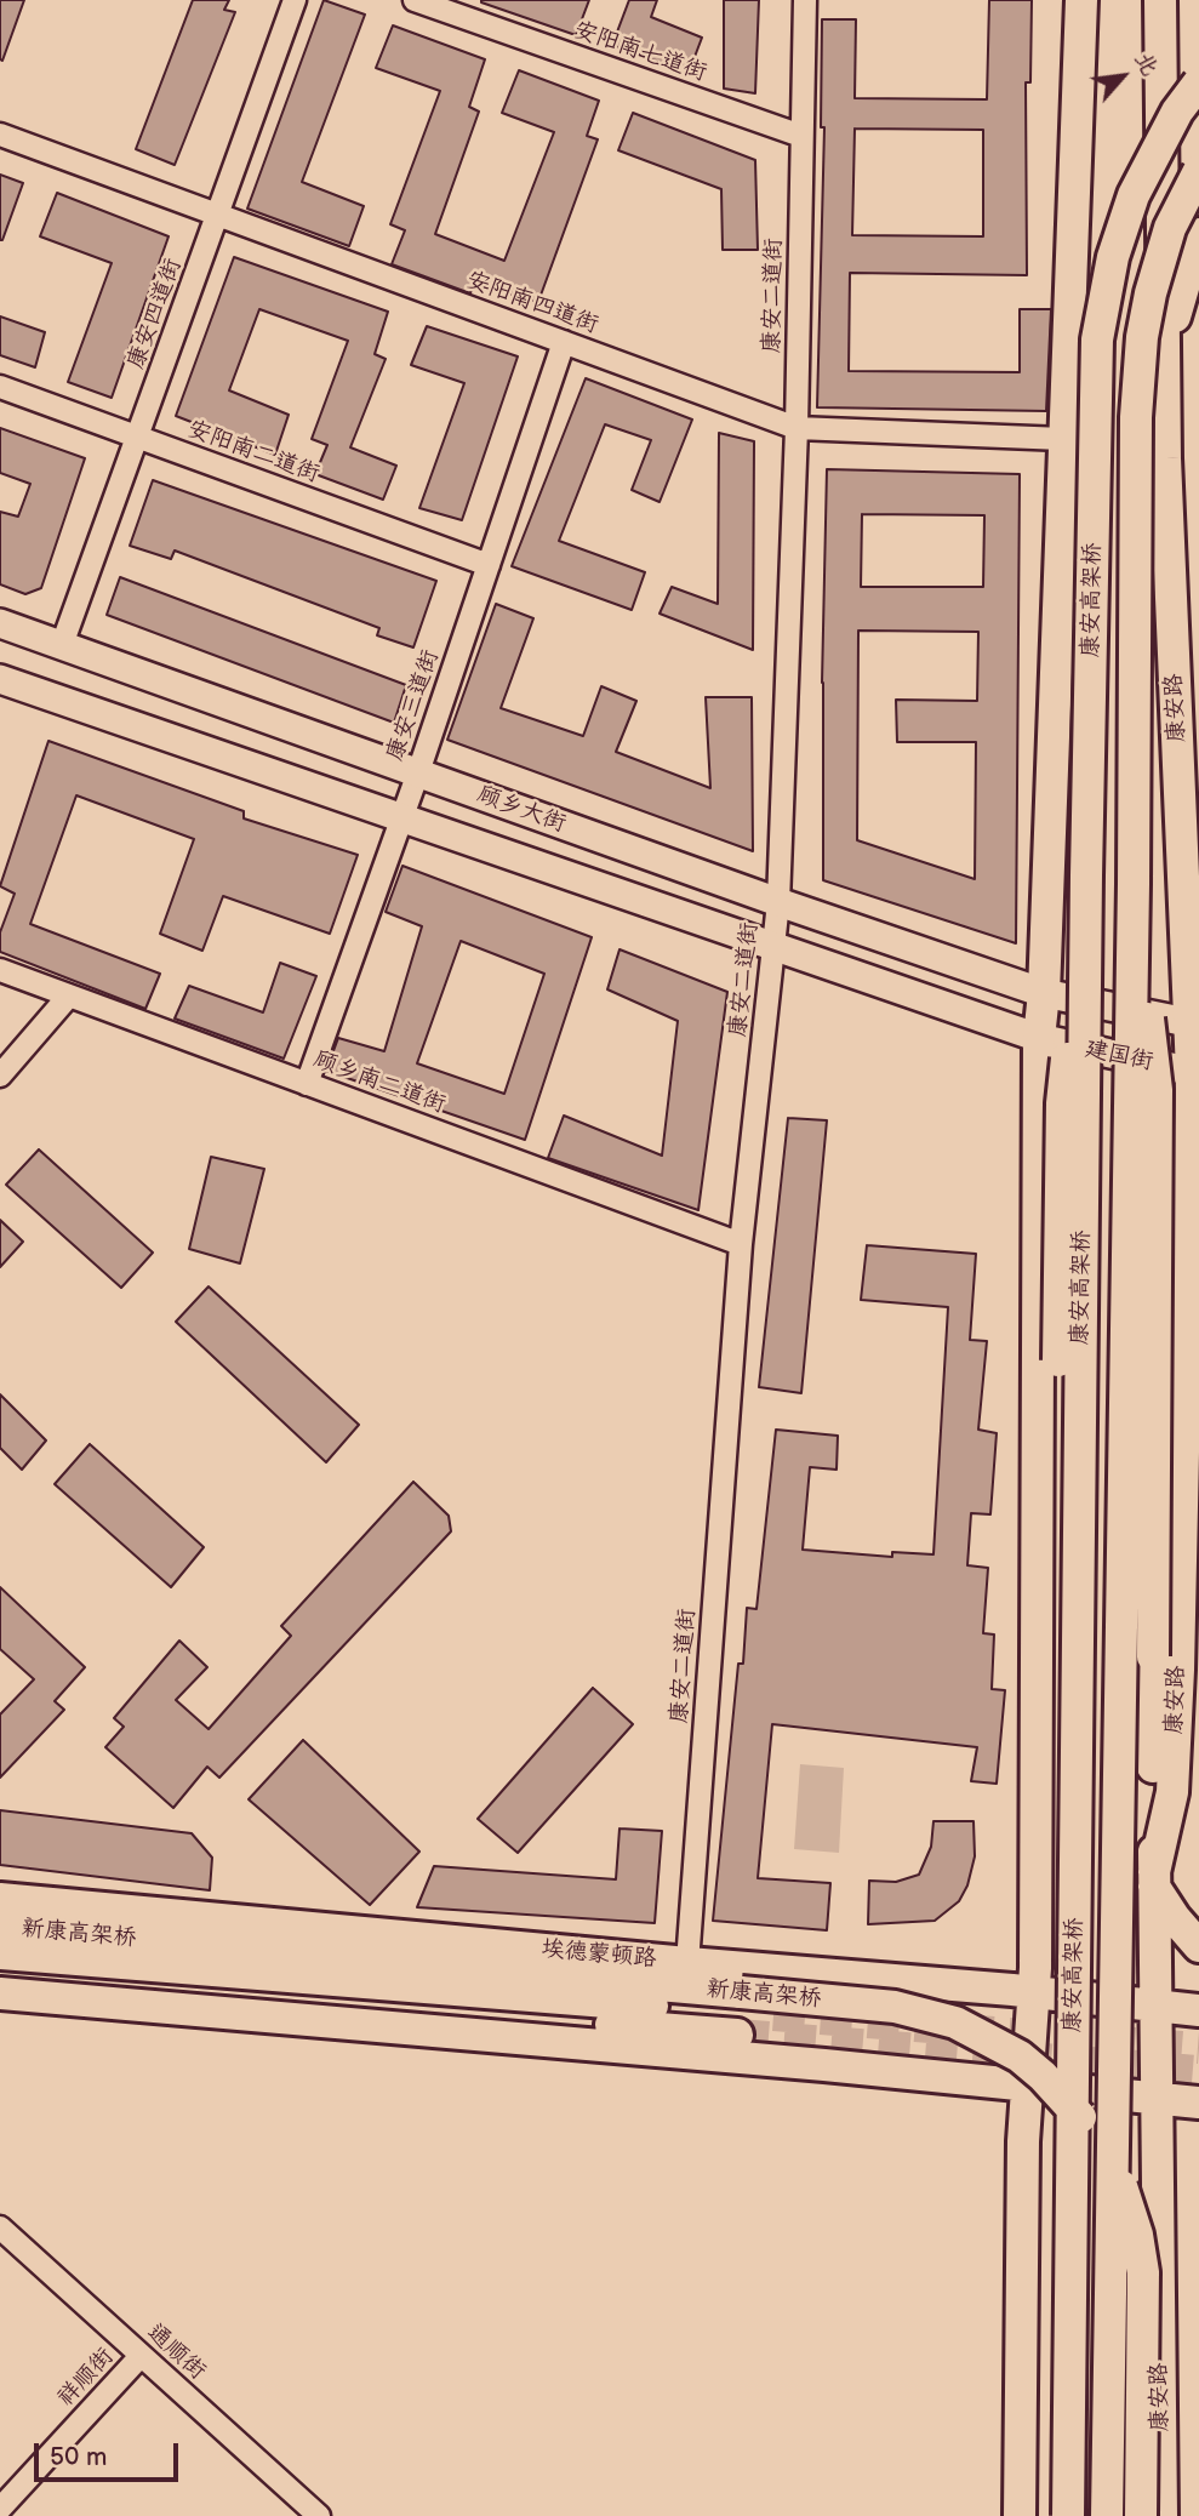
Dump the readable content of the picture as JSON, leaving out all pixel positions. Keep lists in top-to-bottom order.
{
  "streets": {
    "highway": [
      "康安高架桥",
      "康安路",
      "新康高架桥",
      "埃德蒙顿路"
    ],
    "main road": ["顾乡大街", "建国街"],
    "street": [
      "安阳南七道街",
      "康安二道街",
      "安阳南四道街",
      "康安四道街",
      "安阳南二道街",
      "康安三道街",
      "顾乡南二道街",
      "通顺街",
      "祥顺街"
    ]
  },
  "crossings": [
    ["安阳南七道街", "康安二道街"],
    ["康安二道街", "安阳南四道街"],
    ["康安二道街", "顾乡大街"],
    ["康安二道街", "顾乡南二道街"],
    ["康安二道街", "埃德蒙顿路"],
    ["安阳南四道街", "康安四道街"],
    ["安阳南四道街", "康安三道街"],
    ["康安四道街", "安阳南二道街"],
    ["康安四道街", "顾乡大街"],
    ["安阳南二道街", "康安三道街"],
    ["康安高架桥", "康安路"],
    ["康安三道街", "顾乡大街"],
    ["康安三道街", "顾乡南二道街"],
    ["康安路", "建国街"],
    ["康安路", "埃德蒙顿路"],
    ["顾乡大街", "建国街"],
    ["通顺街", "祥顺街"]
  ],
  "scale_bar": "50 m",
  "north": "top right"
}
